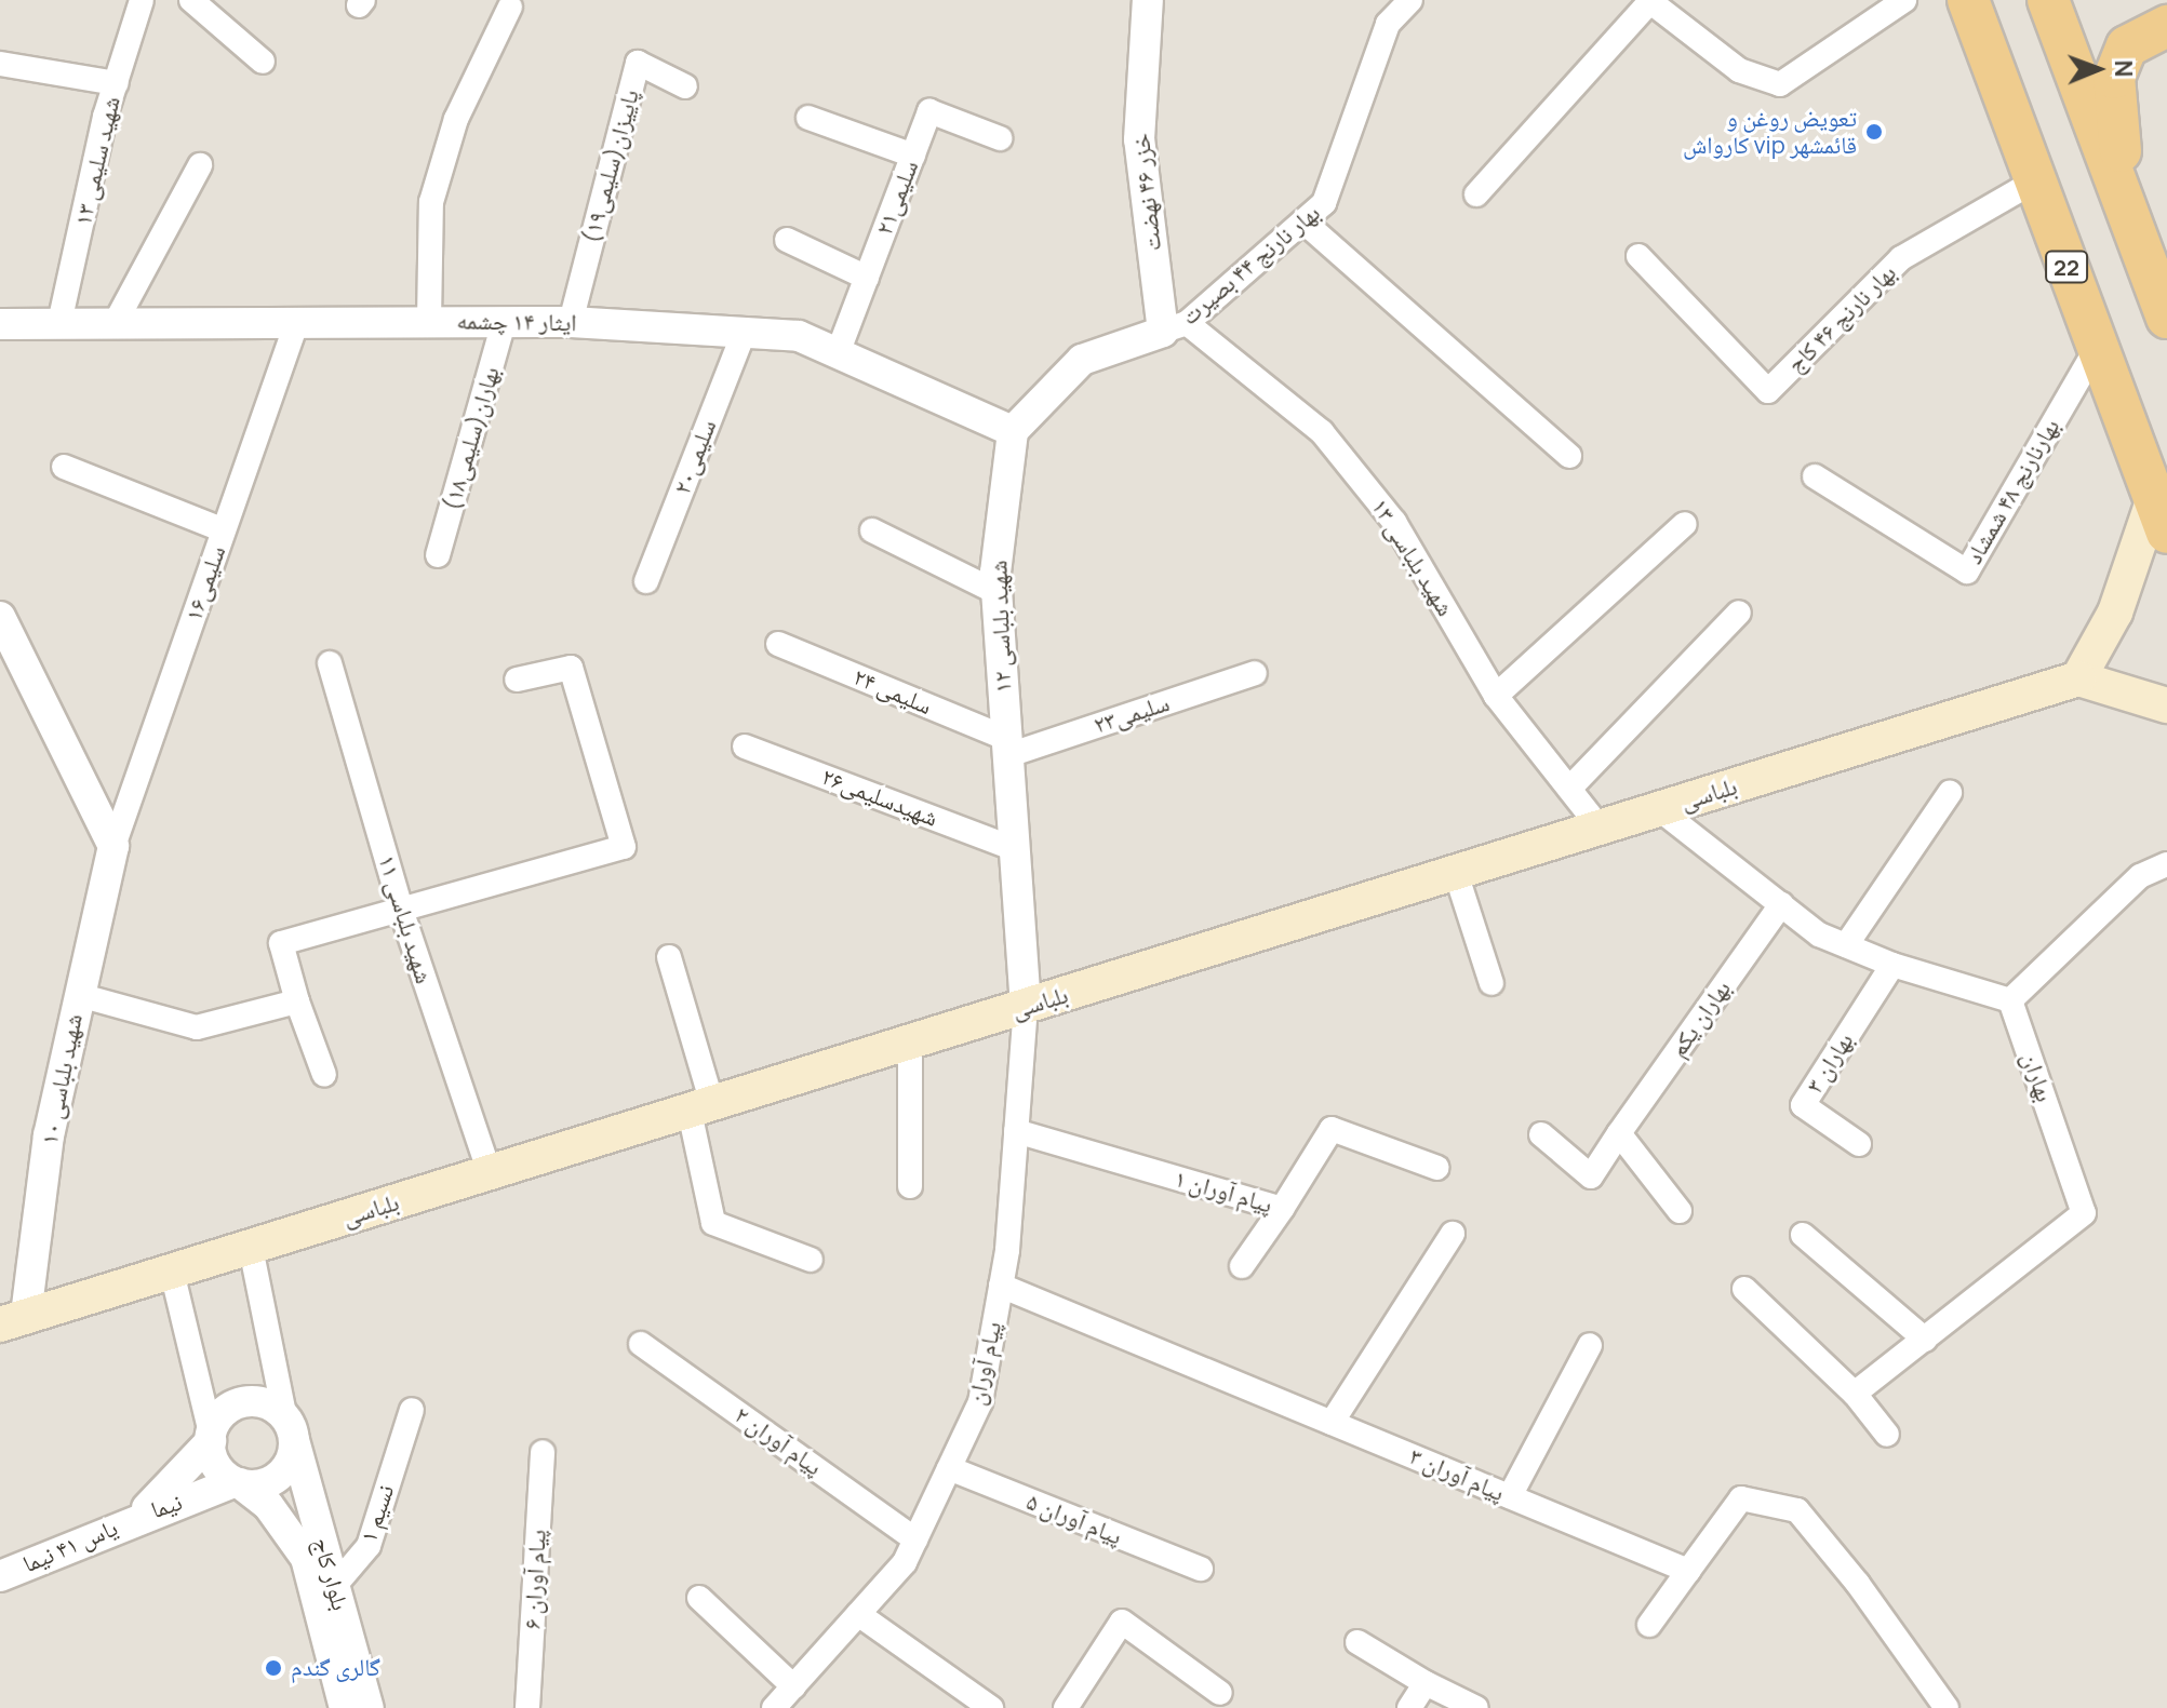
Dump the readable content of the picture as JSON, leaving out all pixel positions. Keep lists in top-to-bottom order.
{
  "streets": {
    "highway": ["22"],
    "main road": ["بلباسی"],
    "street": [
      "شهید سلیمی ۱۳",
      "پاییزان(سلیمی۱۹)",
      "خزر ۴۶ نهضت",
      "سلیمی۲۱",
      "بهار نارنج ۴۴ بصیرت",
      "بهار نارنج ۴۶ کاج",
      "ایثار ۱۴ چشمه",
      "بهاران(سلیمی۱۸)",
      "سلیمی۲۰",
      "بهارنارنج ۴۸ شمشاد",
      "شهید بلباسی ١٣",
      "سلیمی۱۶",
      "شهید بلباسی ١٢",
      "سلیمی ۲۴",
      "سلیمی۲۳",
      "شهیدسلیمی۲۶",
      "شهید بلباسی ١١",
      "بهاران یکم",
      "بهاران ۳",
      "بهاران",
      "شهید بلباسی ١٠",
      "پیام آوران ۱",
      "پیام آوران",
      "پیام آوران ۲",
      "پیام آوران ۳",
      "نیما",
      "نسیم ۱",
      "پیام آوران ۵",
      "یاس ۴۱ نیما",
      "بلوار کاج",
      "پیام آوران ۶"
    ]
  },
  "crossings": [
    ["شهید سلیمی ۱۳", "ایثار ۱۴ چشمه"],
    ["پاییزان(سلیمی۱۹)", "ایثار ۱۴ چشمه"],
    ["خزر ۴۶ نهضت", "بهار نارنج ۴۴ بصیرت"],
    ["خزر ۴۶ نهضت", "شهید بلباسی ١٣"],
    ["سلیمی۲۱", "ایثار ۱۴ چشمه"],
    ["بهار نارنج ۴۴ بصیرت", "شهید بلباسی ١٣"],
    ["22", "بهار نارنج ۴۶ کاج"],
    ["22", "بهارنارنج ۴۸ شمشاد"],
    ["ایثار ۱۴ چشمه", "بهاران(سلیمی۱۸)"],
    ["ایثار ۱۴ چشمه", "سلیمی۲۰"],
    ["ایثار ۱۴ چشمه", "سلیمی۱۶"],
    ["ایثار ۱۴ چشمه", "شهید بلباسی ١٢"],
    ["شهید بلباسی ١٣", "بلباسی"],
    ["سلیمی۱۶", "شهید بلباسی ١٠"],
    ["شهید بلباسی ١٢", "سلیمی ۲۴"],
    ["شهید بلباسی ١٢", "سلیمی۲۳"],
    ["شهید بلباسی ١٢", "بلباسی"],
    ["شهید بلباسی ١٢", "شهیدسلیمی۲۶"],
    ["شهید بلباسی ١٢", "پیام آوران"],
    ["سلیمی ۲۴", "سلیمی۲۳"],
    ["بلباسی", "شهید بلباسی ١١"],
    ["بلباسی", "شهید بلباسی ١٠"],
    ["بلباسی", "پیام آوران"],
    ["بلباسی", "بلوار کاج"],
    ["پیام آوران ۱", "پیام آوران"],
    ["پیام آوران", "پیام آوران ۲"],
    ["پیام آوران", "پیام آوران ۳"],
    ["پیام آوران", "پیام آوران ۵"],
    ["نیما", "یاس ۴۱ نیما"],
    ["نیما", "بلوار کاج"],
    ["نسیم ۱", "بلوار کاج"]
  ],
  "places": ["تعویض روغن و کارواش vip قائمشهر", "گالری گندم"],
  "north": "right"
}
